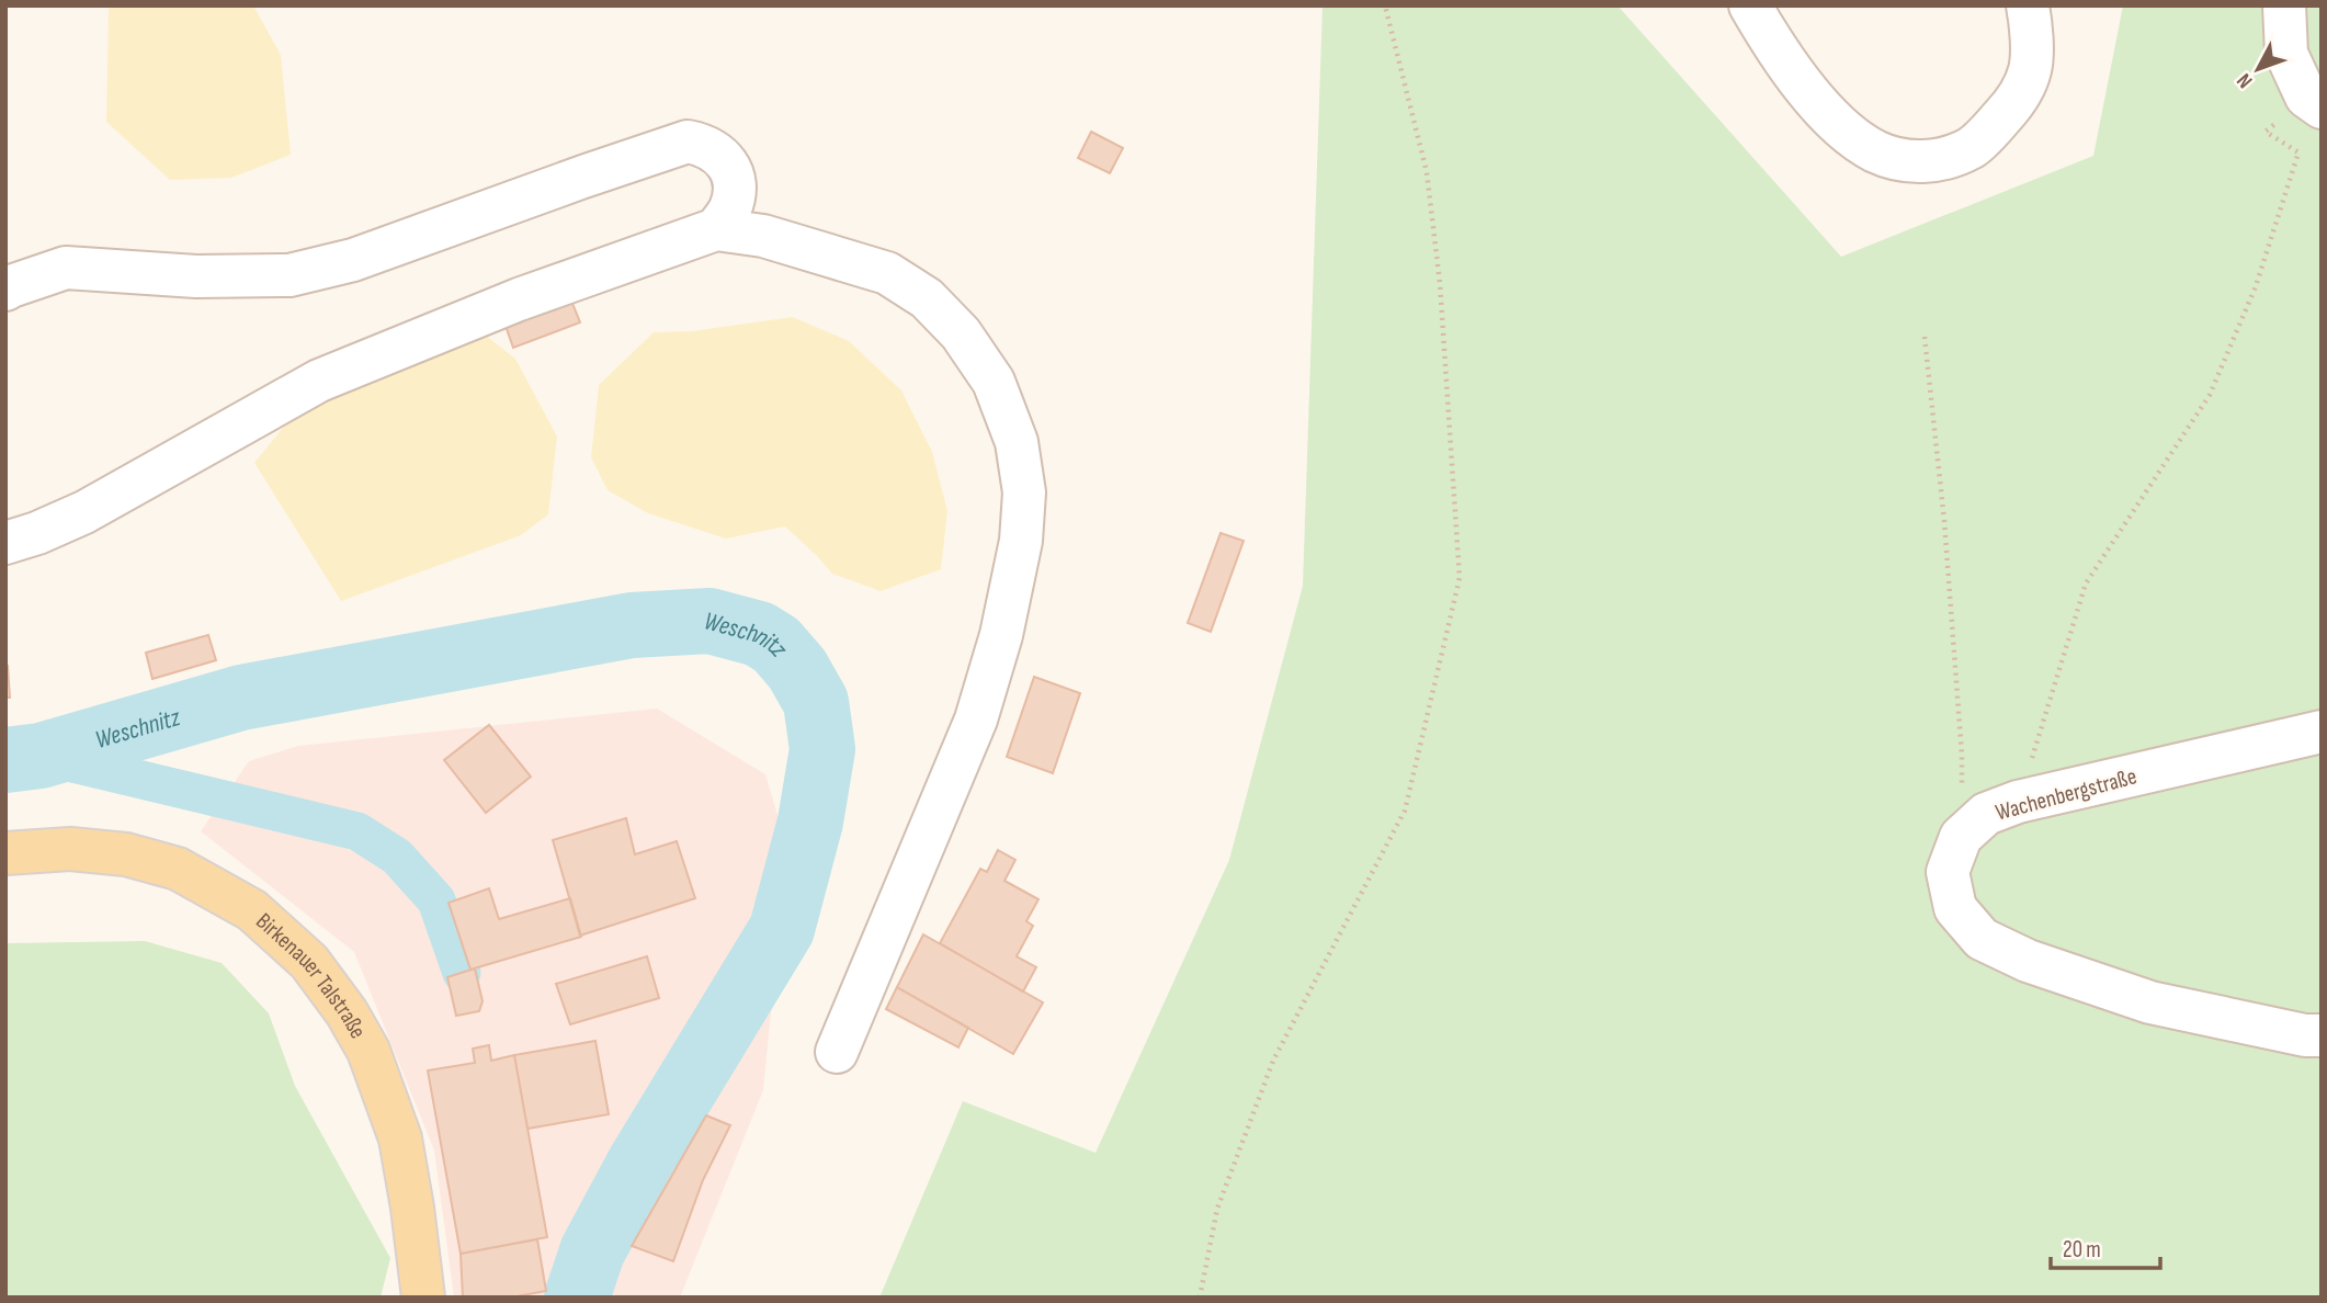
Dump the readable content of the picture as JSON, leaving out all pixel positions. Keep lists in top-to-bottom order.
{
  "streets": {
    "main road": ["Birkenauer Talstraße"],
    "street": ["Wachenbergstraße"]
  },
  "water": ["Weschnitz"],
  "scale_bar": "20 m",
  "north": "bottom left"
}
